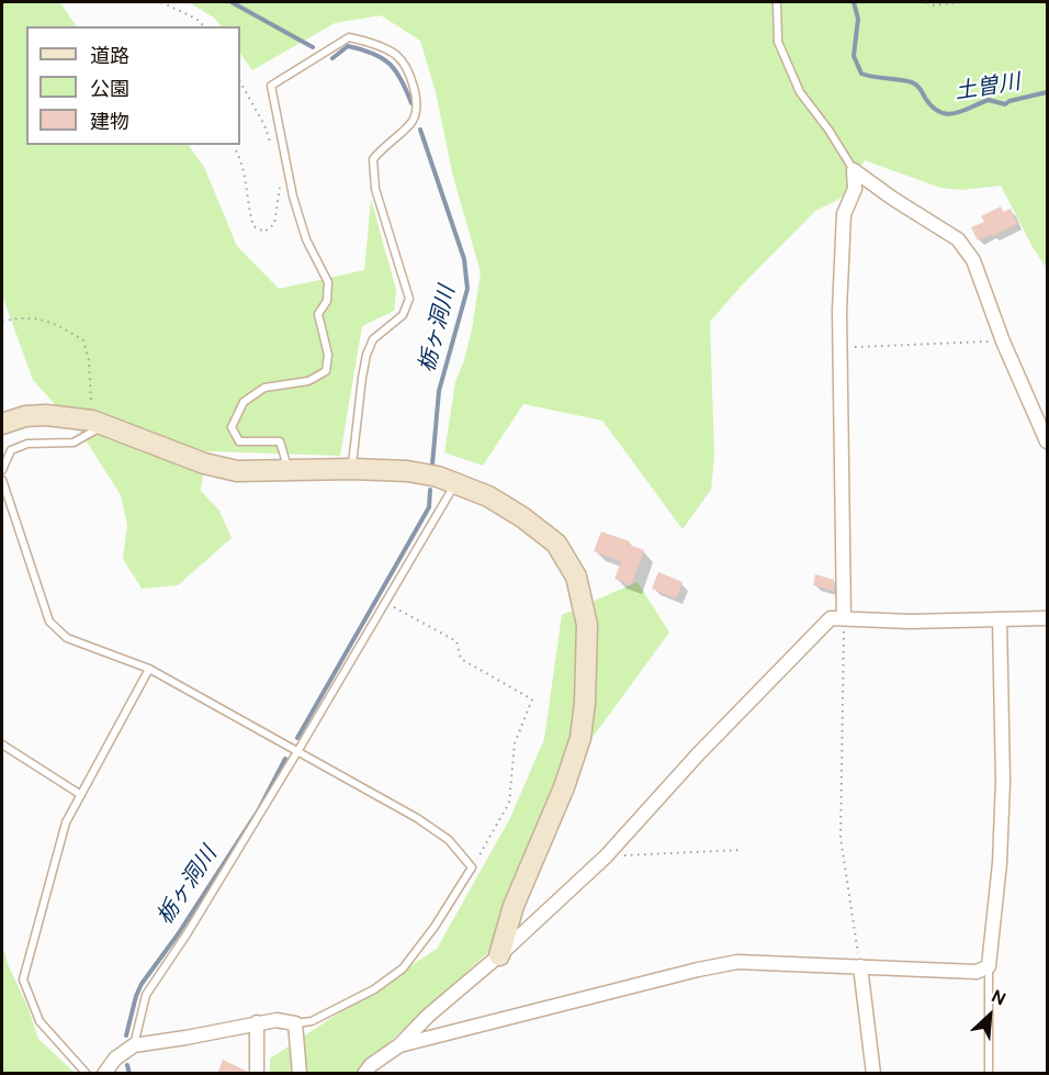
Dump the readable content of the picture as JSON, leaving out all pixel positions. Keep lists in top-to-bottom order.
{
  "water": ["土曽川", "栃ヶ洞川"],
  "legend": ["道路", "公園", "建物"],
  "north": "top right"
}
